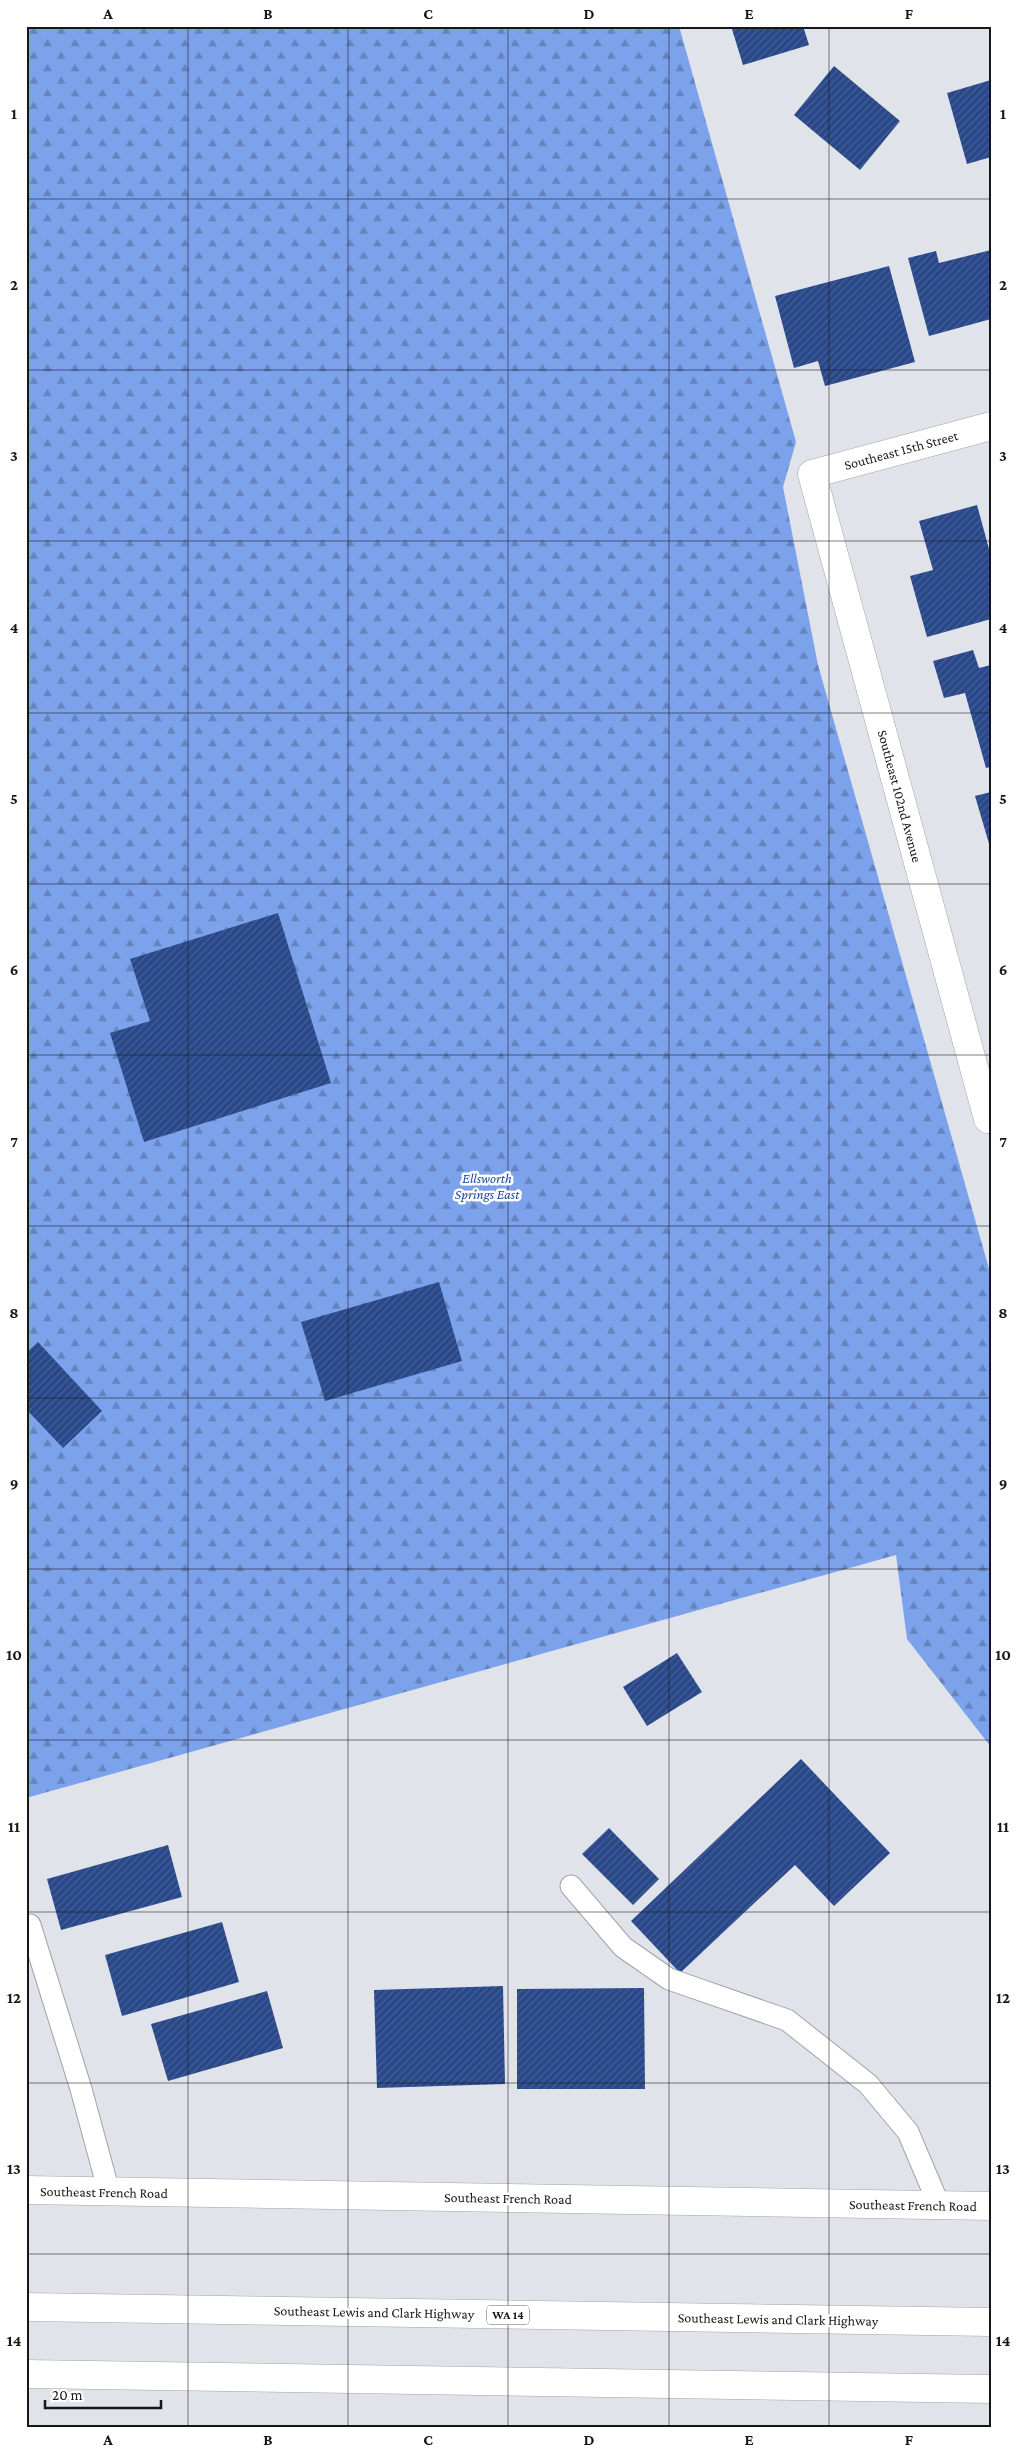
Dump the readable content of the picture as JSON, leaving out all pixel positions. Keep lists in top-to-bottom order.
{
  "streets": {
    "main road": [
      "Southeast 15th Street",
      "Southeast 102nd Avenue",
      "Southeast French Road",
      "Southeast Lewis and Clark Highway",
      "WA 14"
    ]
  },
  "crossings": [
    ["Southeast 15th Street", "Southeast 102nd Avenue"]
  ],
  "parks": ["Ellsworth Springs East"],
  "scale_bar": "20 m",
  "grid": {
    "columns": [
      "A",
      "B",
      "C",
      "D",
      "E",
      "F"
    ],
    "rows": [
      "1",
      "2",
      "3",
      "4",
      "5",
      "6",
      "7",
      "8",
      "9",
      "10",
      "11",
      "12",
      "13",
      "14"
    ]
  }
}
